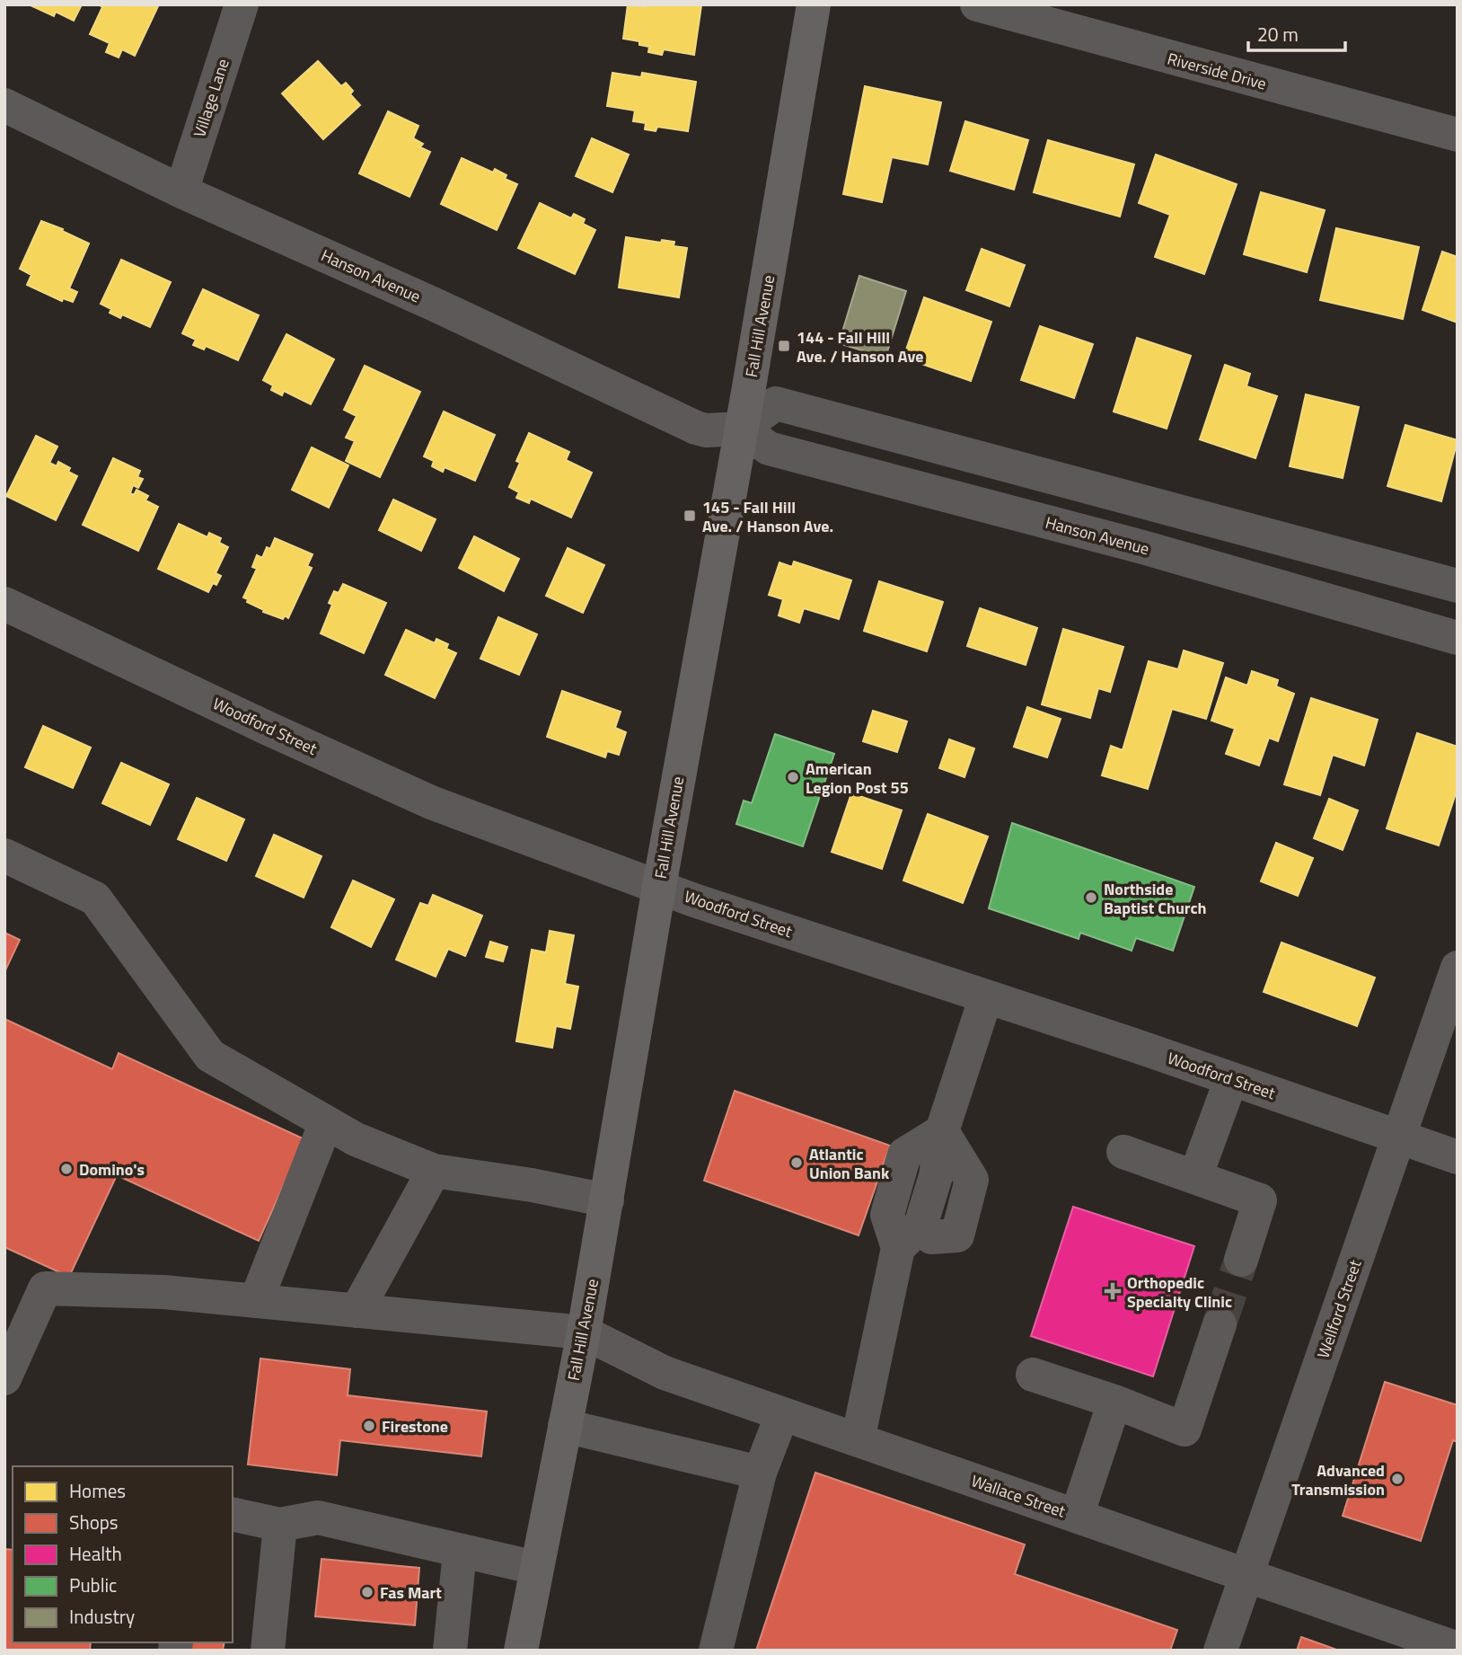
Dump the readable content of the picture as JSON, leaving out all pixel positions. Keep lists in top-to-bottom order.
{
  "streets": {
    "main road": ["Fall Hill Avenue"],
    "street": [
      "Riverside Drive",
      "Village Lane",
      "Hanson Avenue",
      "Woodford Street",
      "Wellford Street",
      "Wallace Street"
    ]
  },
  "crossings": [
    ["Village Lane", "Hanson Avenue"],
    ["Hanson Avenue", "Fall Hill Avenue"],
    ["Fall Hill Avenue", "Woodford Street"],
    ["Fall Hill Avenue", "Wallace Street"],
    ["Woodford Street", "Wellford Street"],
    ["Wellford Street", "Wallace Street"]
  ],
  "places": {
    "transit": ["144 - Fall Hill Ave. / Hanson Ave", "145 - Fall Hill Ave. / Hanson Ave."],
    "other": [
      "American Legion Post 55",
      "Northside Baptist Church",
      "Atlantic Union Bank",
      "Domino's",
      "Firestone",
      "Advanced Transmission",
      "Fas Mart"
    ],
    "health": ["Orthopedic Specialty Clinic"]
  },
  "legend": [
    "Homes",
    "Shops",
    "Health",
    "Public",
    "Industry"
  ],
  "scale_bar": "20 m"
}
